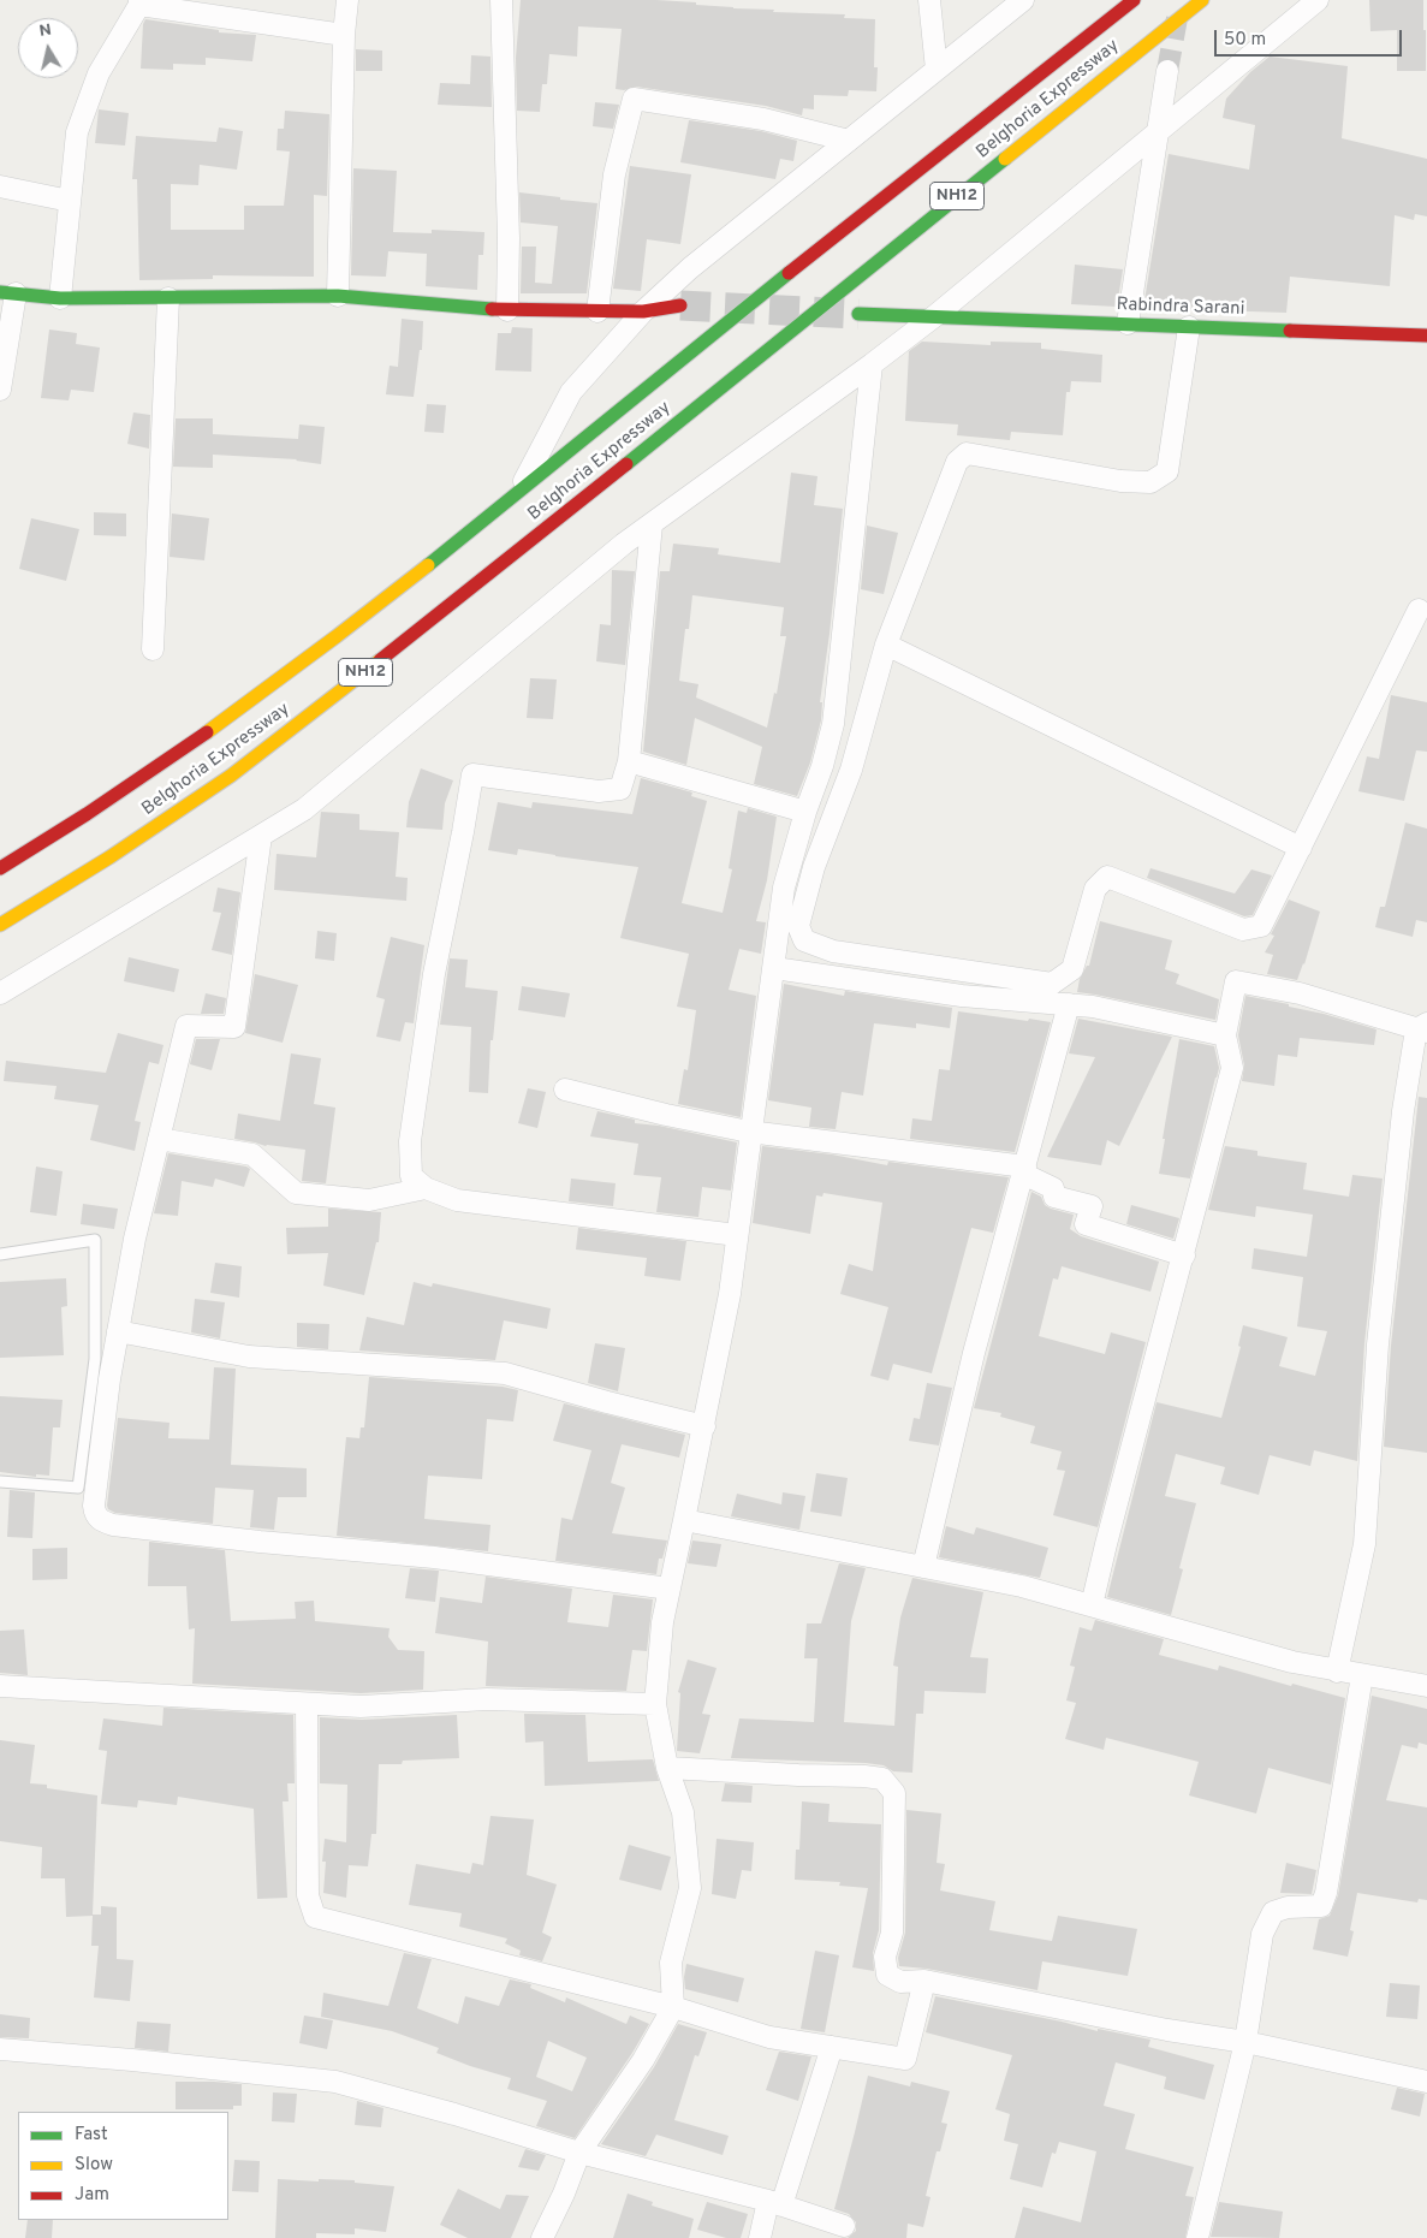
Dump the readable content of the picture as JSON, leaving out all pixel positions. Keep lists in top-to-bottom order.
{
  "streets": {
    "main road": ["Belghoria Expressway", "NH12", "Rabindra Sarani"]
  },
  "legend": ["Fast", "Slow", "Jam"],
  "scale_bar": "50 m",
  "north": "top"
}
